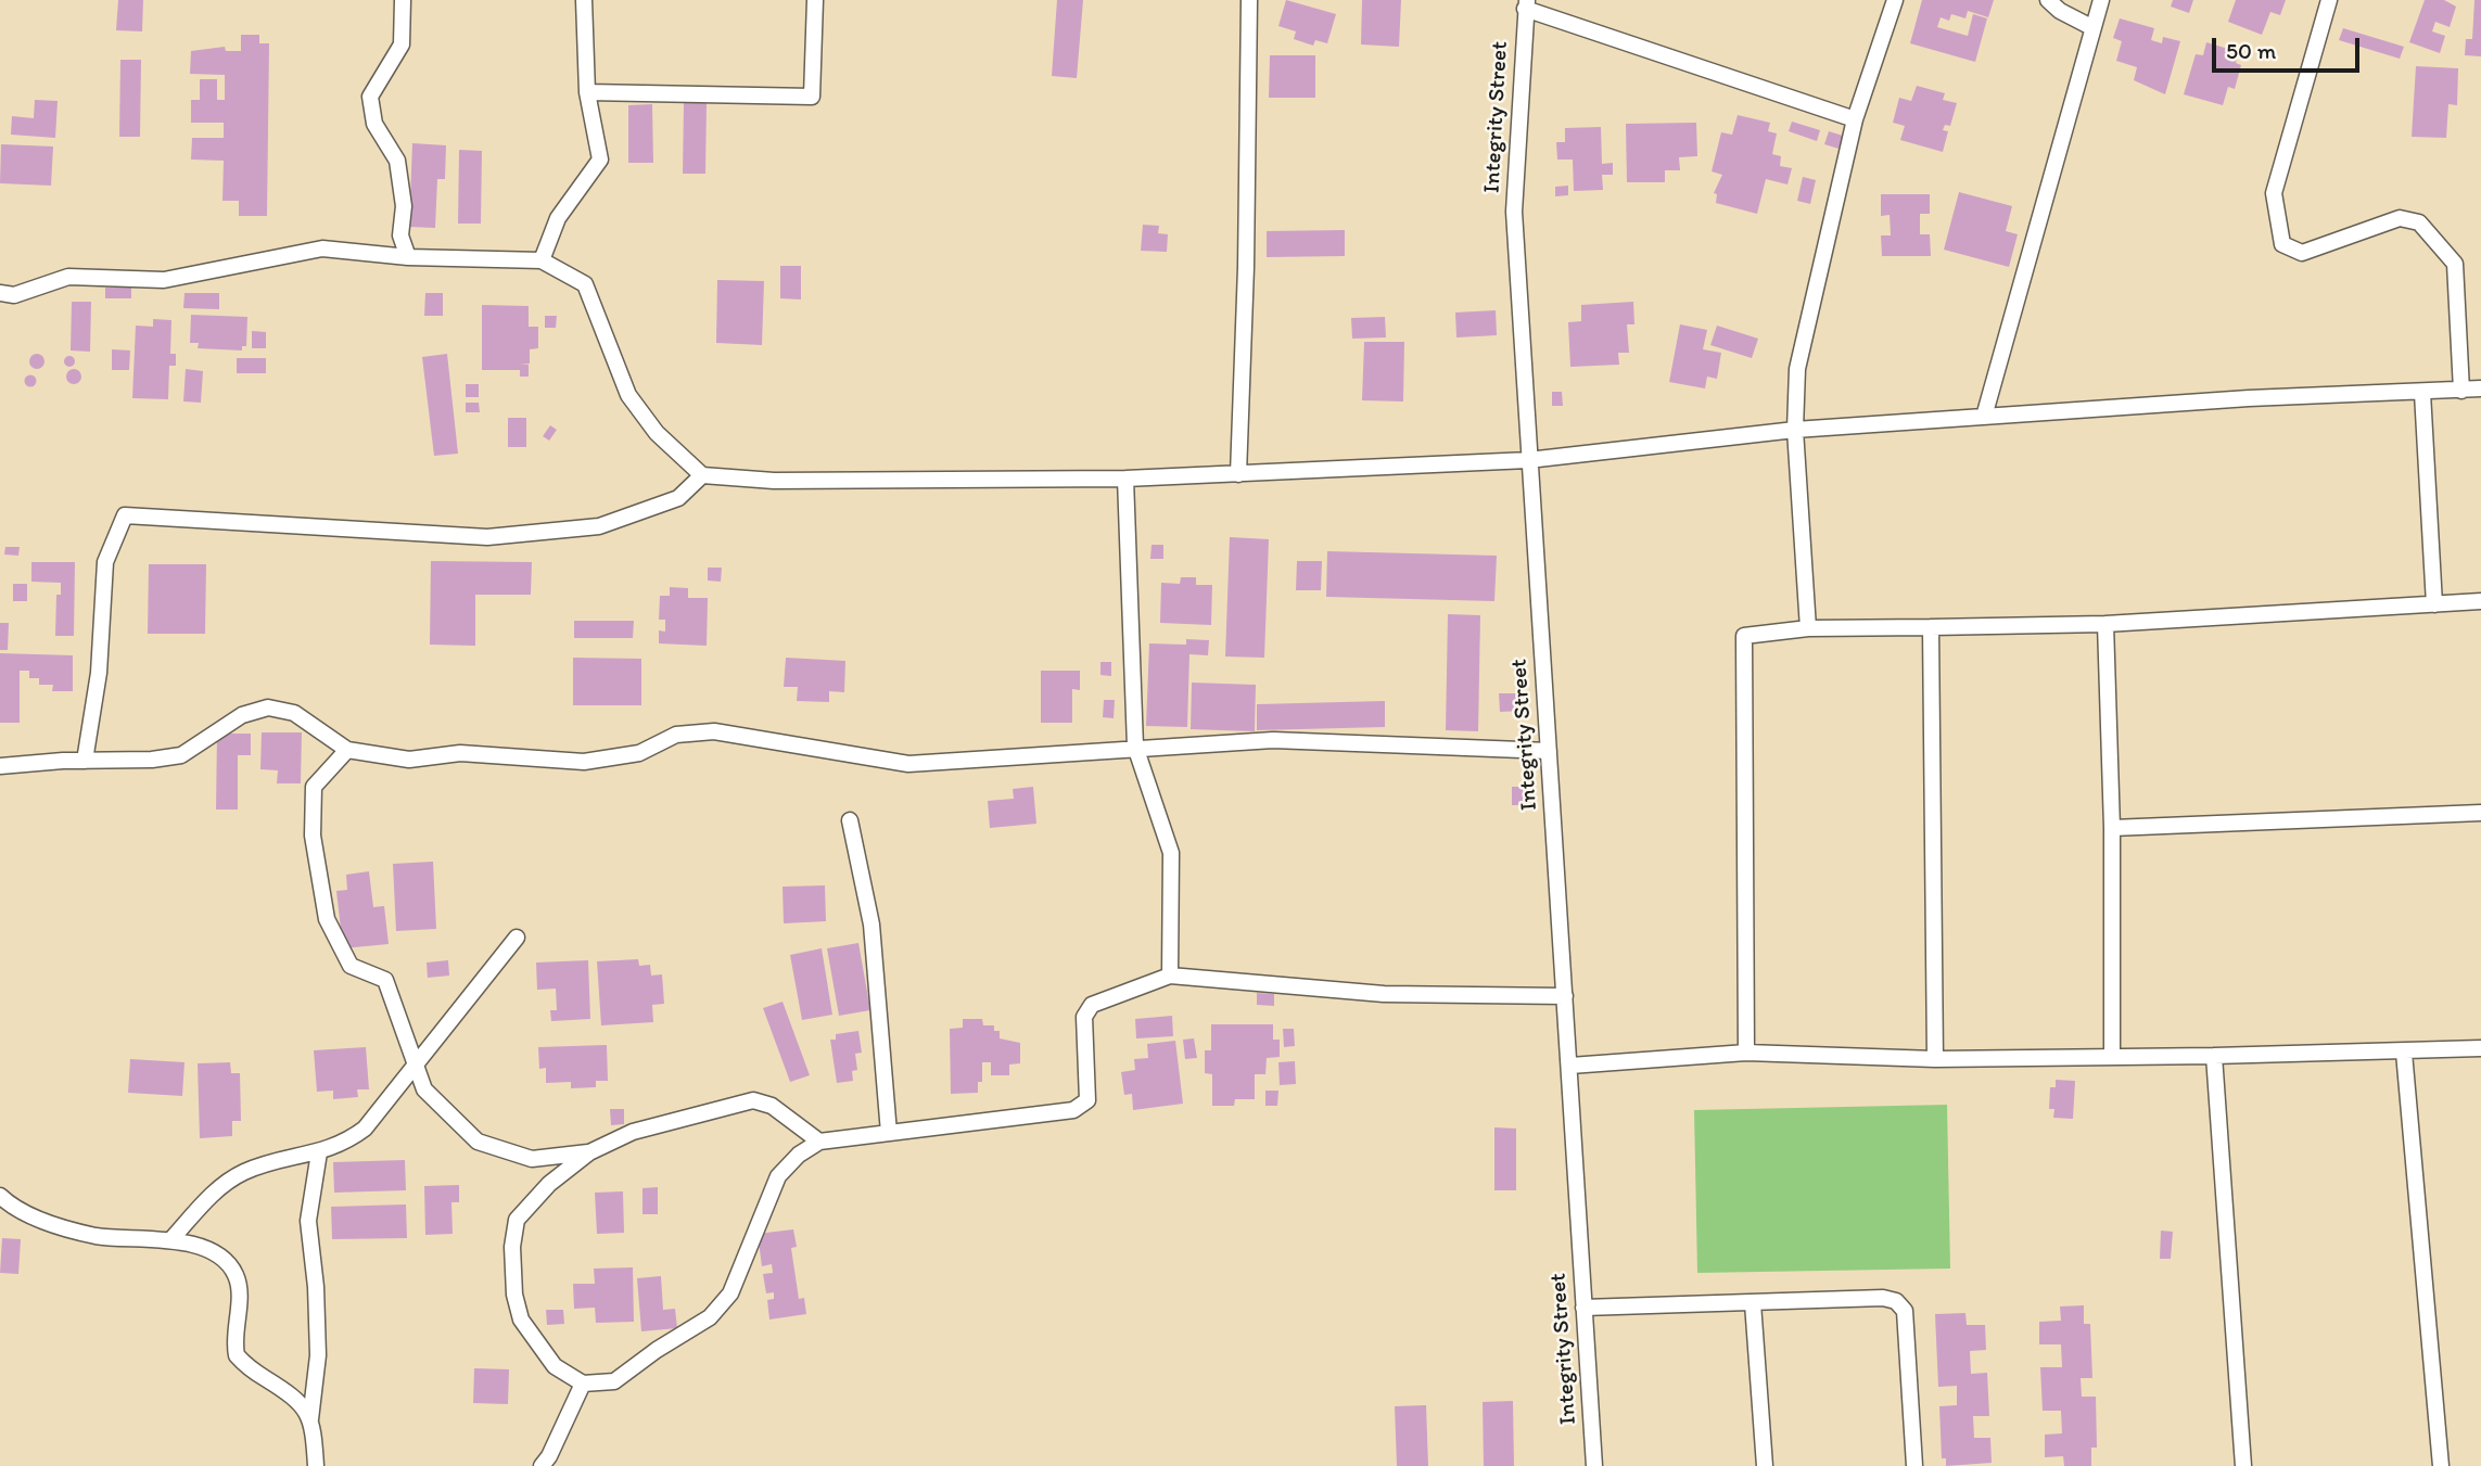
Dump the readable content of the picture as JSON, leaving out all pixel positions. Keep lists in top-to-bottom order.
{
  "streets": {
    "street": ["Integrity Street"]
  },
  "scale_bar": "50 m"
}
